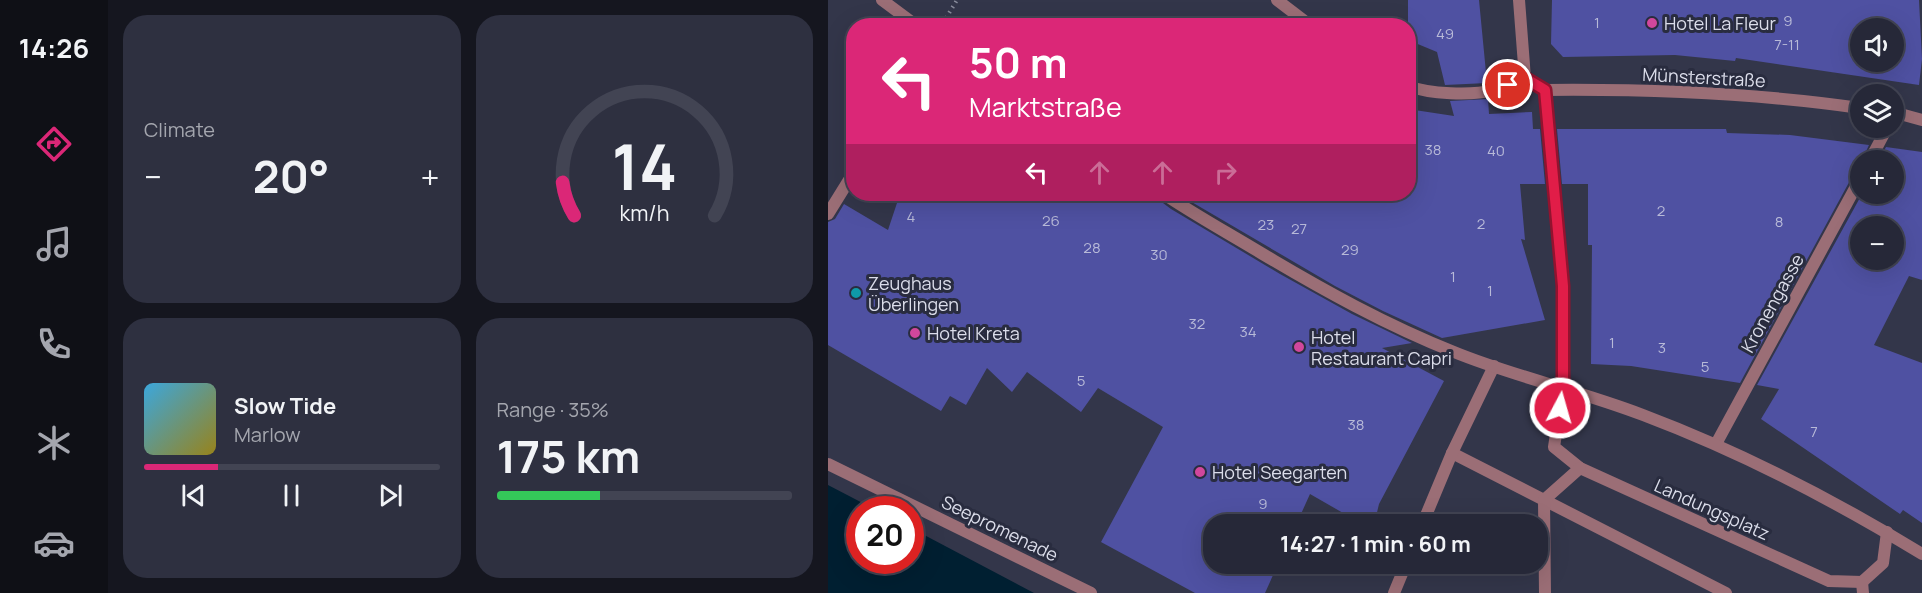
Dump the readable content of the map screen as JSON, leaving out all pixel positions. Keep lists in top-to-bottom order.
{
  "streets": {
    "street": [
      "Münsterstraße",
      "Kronengasse",
      "Landungsplatz",
      "Seepromenade"
    ]
  },
  "places": [
    "Hotel La Fleur",
    "Zeughaus Überlingen",
    "Hotel Kreta",
    "Hotel Restaurant Capri",
    "Hotel Seegarten"
  ],
  "house_numbers": [
    "9",
    "1",
    "49",
    "7-11",
    "38",
    "40",
    "2",
    "4",
    "26",
    "8",
    "2",
    "23",
    "27",
    "28",
    "29",
    "30",
    "1",
    "1",
    "32",
    "34",
    "1",
    "3",
    "5",
    "5",
    "38",
    "7",
    "9"
  ],
  "page": {
    "tabs": "14:26",
    "tile": [
      "Climate",
      ["Range · 35%", "175 km"]
    ],
    "map_buttons": ["+", "−"],
    "turn": ["50 m", "Marktstraße"],
    "heat": ["−", "20°", "+"],
    "song": ["Slow Tide", "Marlow"],
    "limit": "20",
    "trip": "14:27 · 1 min · 60 m",
    "gauge": ["14", "km/h"]
  }
}
